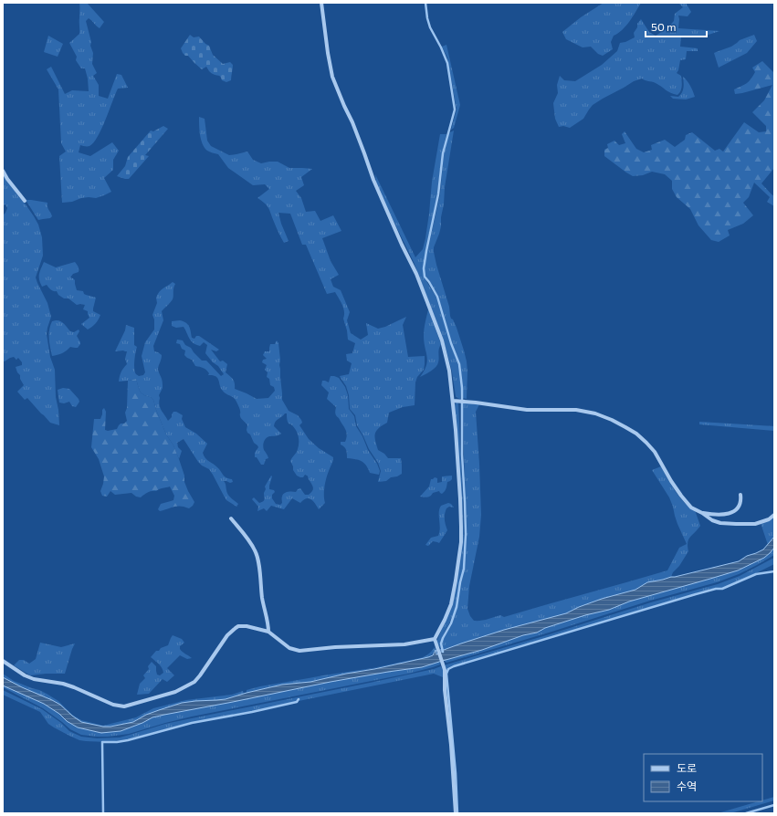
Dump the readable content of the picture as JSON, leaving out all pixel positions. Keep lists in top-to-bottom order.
{
  "legend": ["도로", "수역"],
  "scale_bar": "50 m"
}
